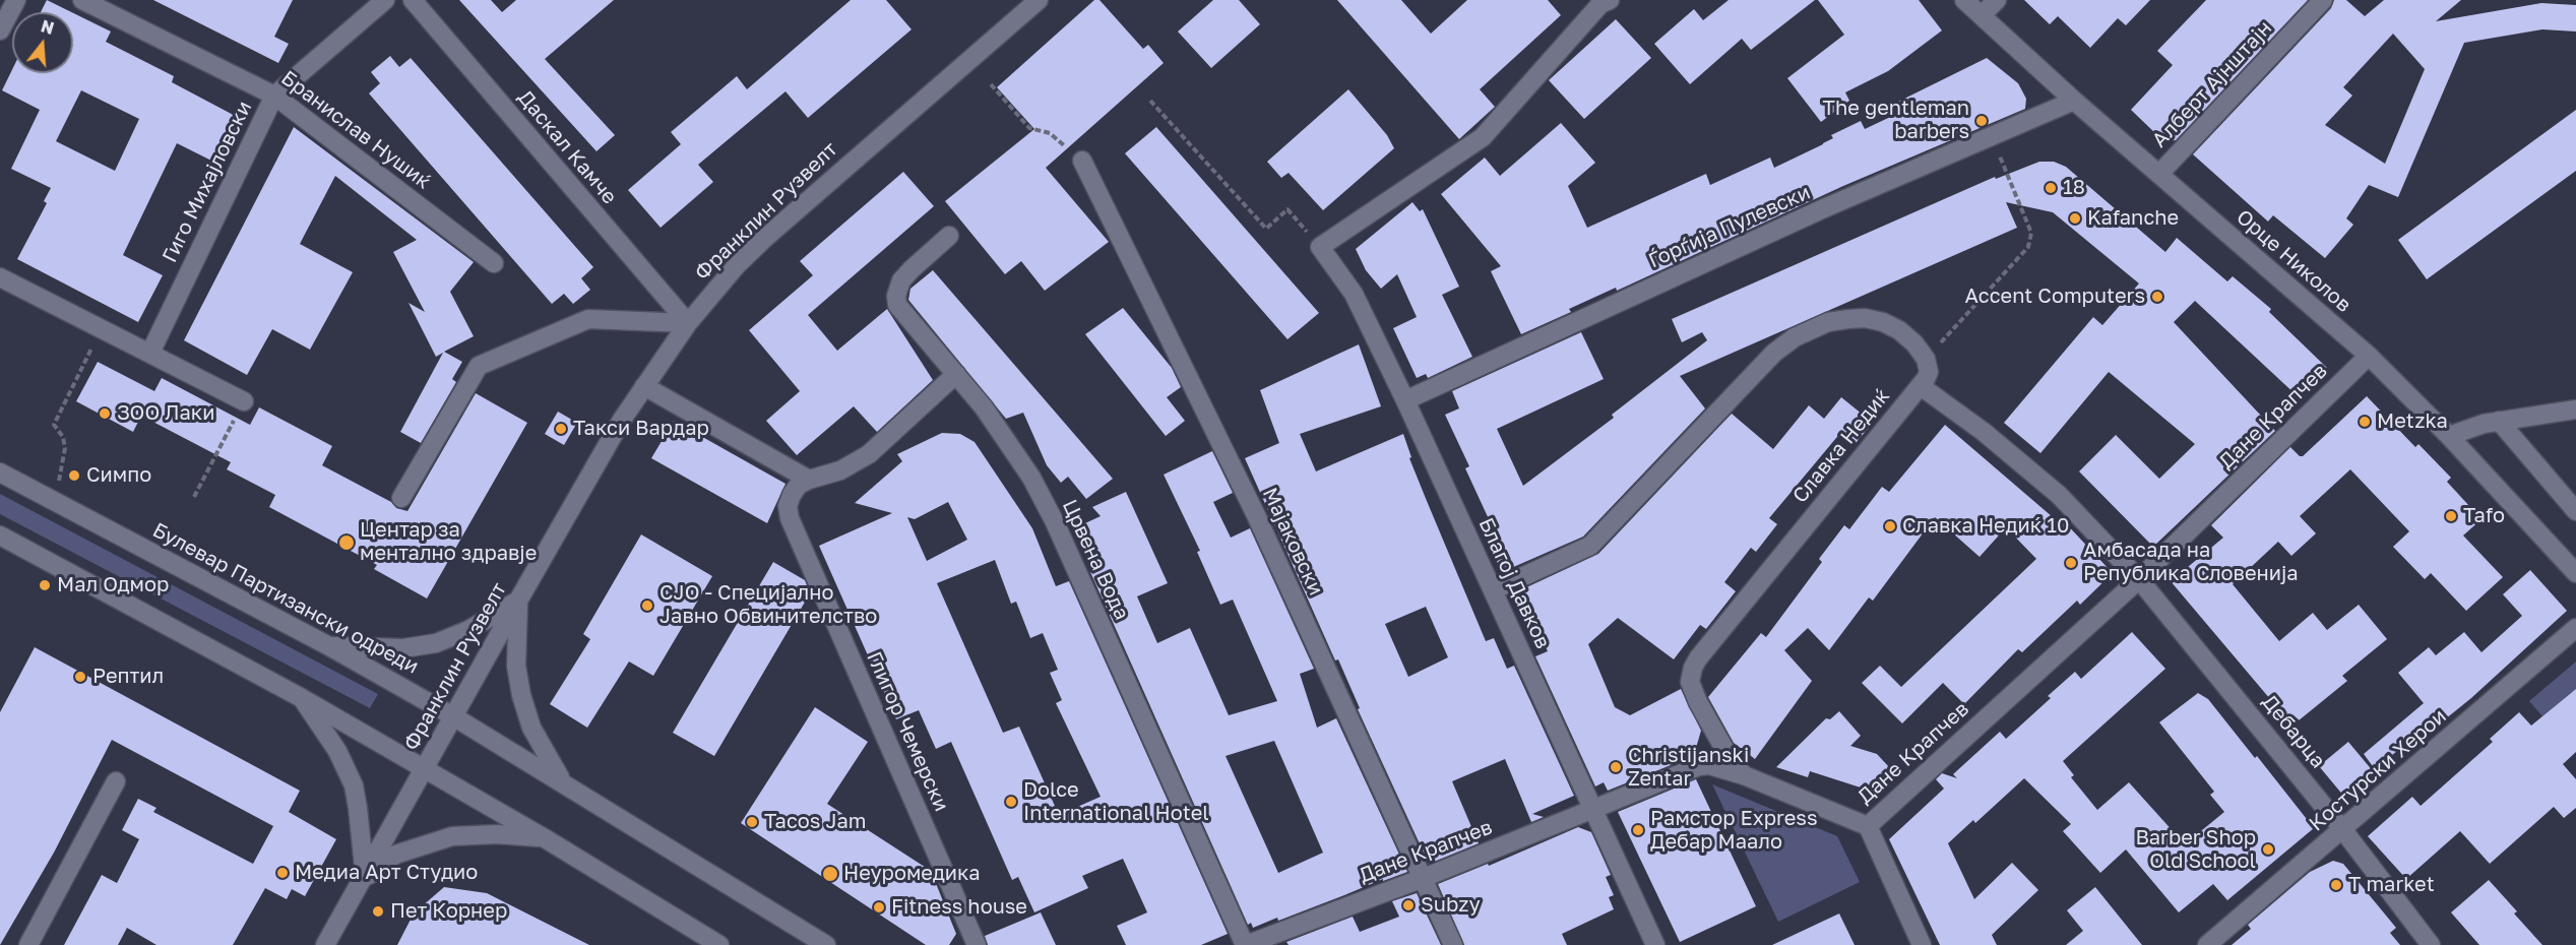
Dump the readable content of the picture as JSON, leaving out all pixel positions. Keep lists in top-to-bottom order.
{
  "streets": {
    "street": [
      "Алберт Ајнштајн",
      "Бранислав Нушиќ",
      "Даскал Камче",
      "Гиго Михајловски",
      "Франклин Рузвелт",
      "Ѓорѓиja Пулевски",
      "Орце Николов",
      "Дане Крапчев",
      "Славка Недиќ",
      "Мајаковски",
      "Црвена Вода",
      "Благој Давков",
      "Булевар Партизански одреди",
      "Глигор Чемерски",
      "Дебарца",
      "Костурски Херои"
    ]
  },
  "crossings": [
    ["Алберт Ајнштајн", "Орце Николов"],
    ["Бранислав Нушиќ", "Гиго Михајловски"],
    ["Даскал Камче", "Франклин Рузвелт"],
    ["Франклин Рузвелт", "Булевар Партизански одреди"],
    ["Ѓорѓиja Пулевски", "Орце Николов"],
    ["Ѓорѓиja Пулевски", "Благој Давков"],
    ["Орце Николов", "Дане Крапчев"],
    ["Дане Крапчев", "Славка Недиќ"],
    ["Дане Крапчев", "Мајаковски"],
    ["Дане Крапчев", "Црвена Вода"],
    ["Дане Крапчев", "Благој Давков"],
    ["Дане Крапчев", "Дебарца"],
    ["Славка Недиќ", "Дебарца"],
    ["Дебарца", "Костурски Херои"]
  ],
  "places": [
    "The gentleman barbers",
    "18",
    "Kafanche",
    "Accent Computers",
    "ЗОО Лаки",
    "Metzka",
    "Такси Вардар",
    "Симпо",
    "Tafo",
    "Славка Недиќ 10",
    "Центар за ментално здравје",
    "Амбасада на Република Словенија",
    "Мал Одмор",
    "СЈО - Специјално Јавно Обвинителство",
    "Рептил",
    "Christijanski Zentar",
    "Dolce International Hotel",
    "Tacos Jam",
    "Рамстор Express Дебар Маало",
    "Barber Shop Old School",
    "Медиа Арт Студио",
    "Неуромедика",
    "T market",
    "Subzy",
    "Fitness house",
    "Пет Корнер"
  ],
  "north": "top"
}
